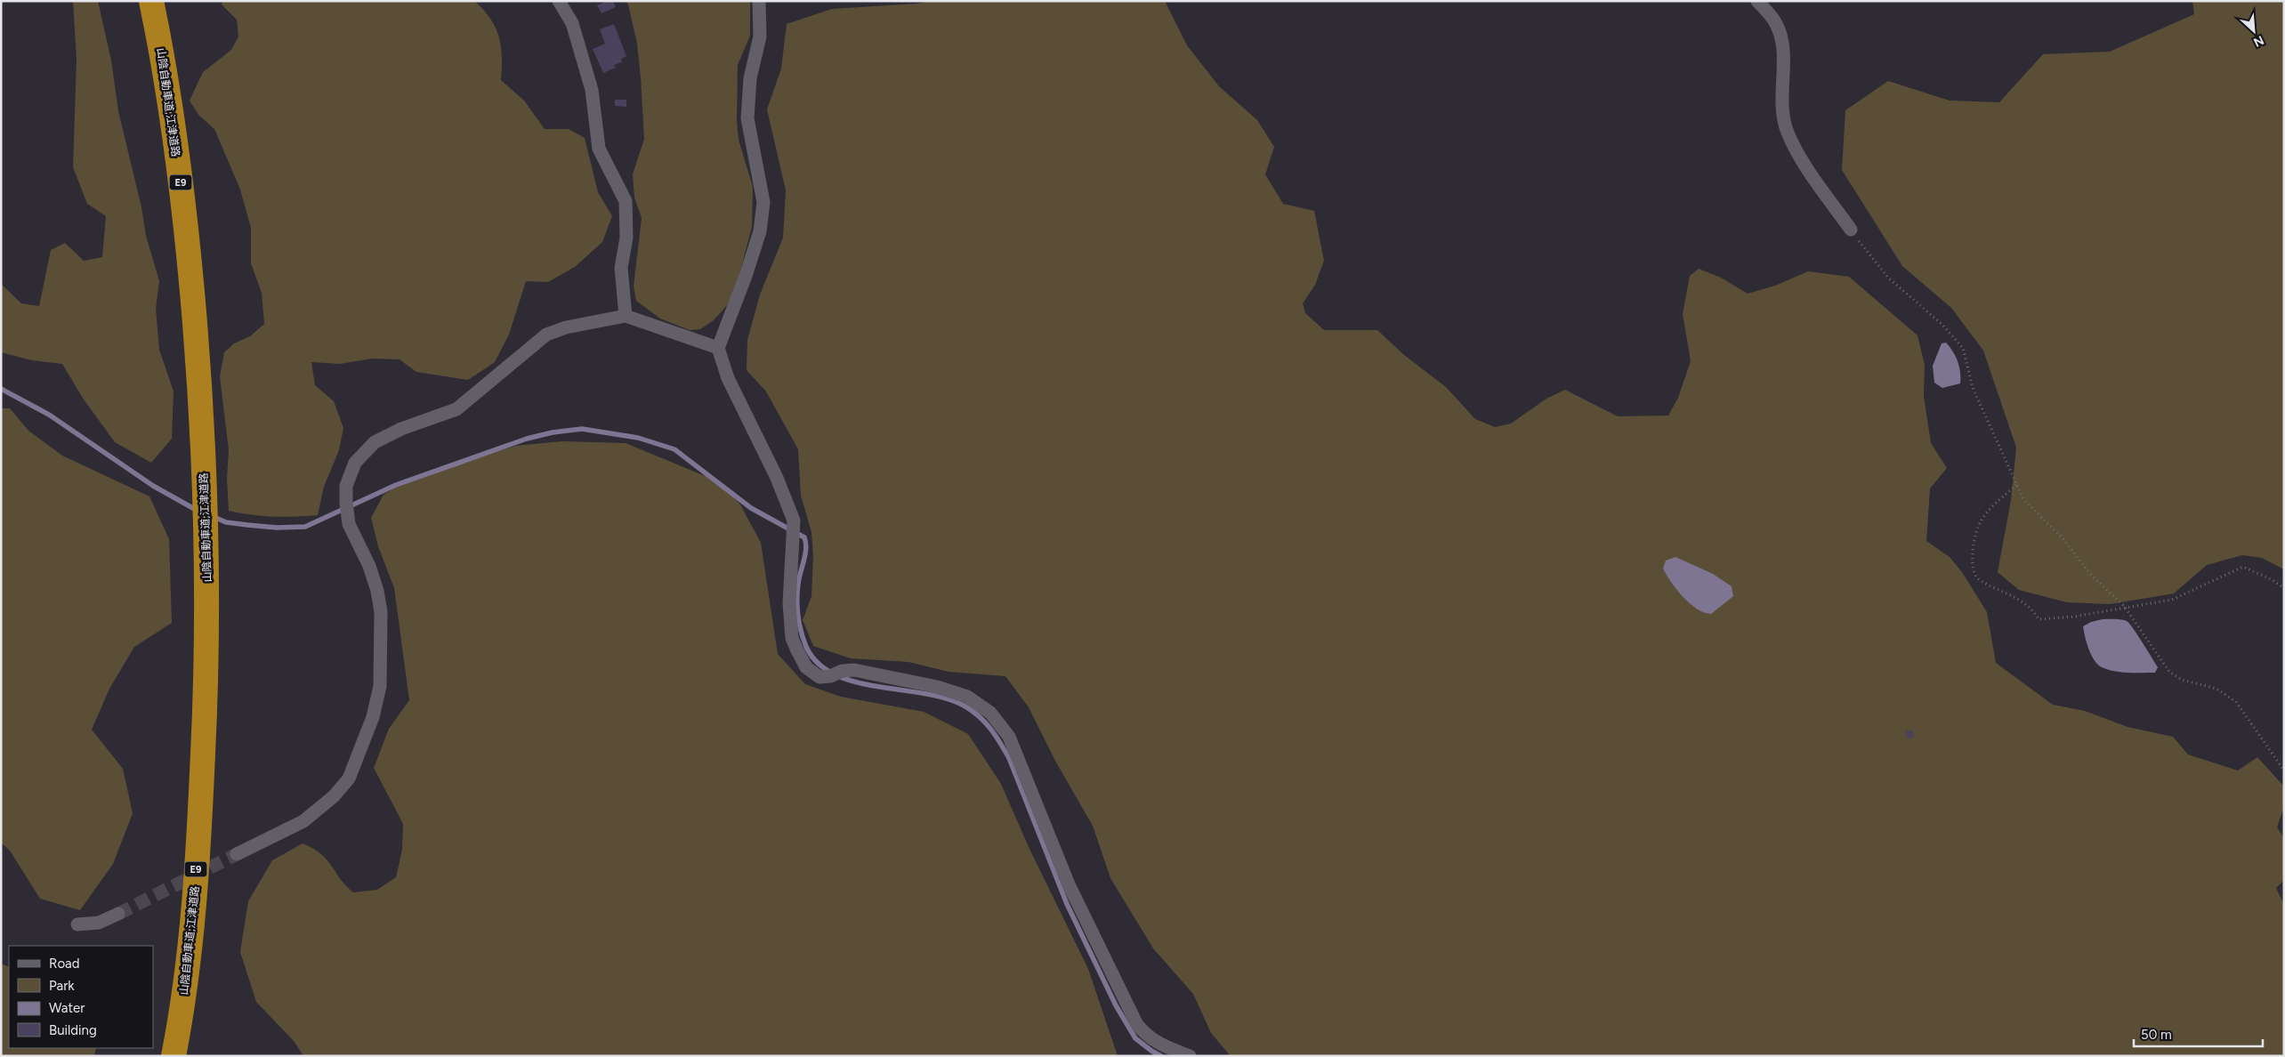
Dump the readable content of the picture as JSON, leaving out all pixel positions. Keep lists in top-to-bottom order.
{
  "streets": {
    "highway": ["山陰自動車道;江津道路", "E9"]
  },
  "legend": [
    "Road",
    "Park",
    "Water",
    "Building"
  ],
  "scale_bar": "50 m",
  "north": "bottom right"
}
